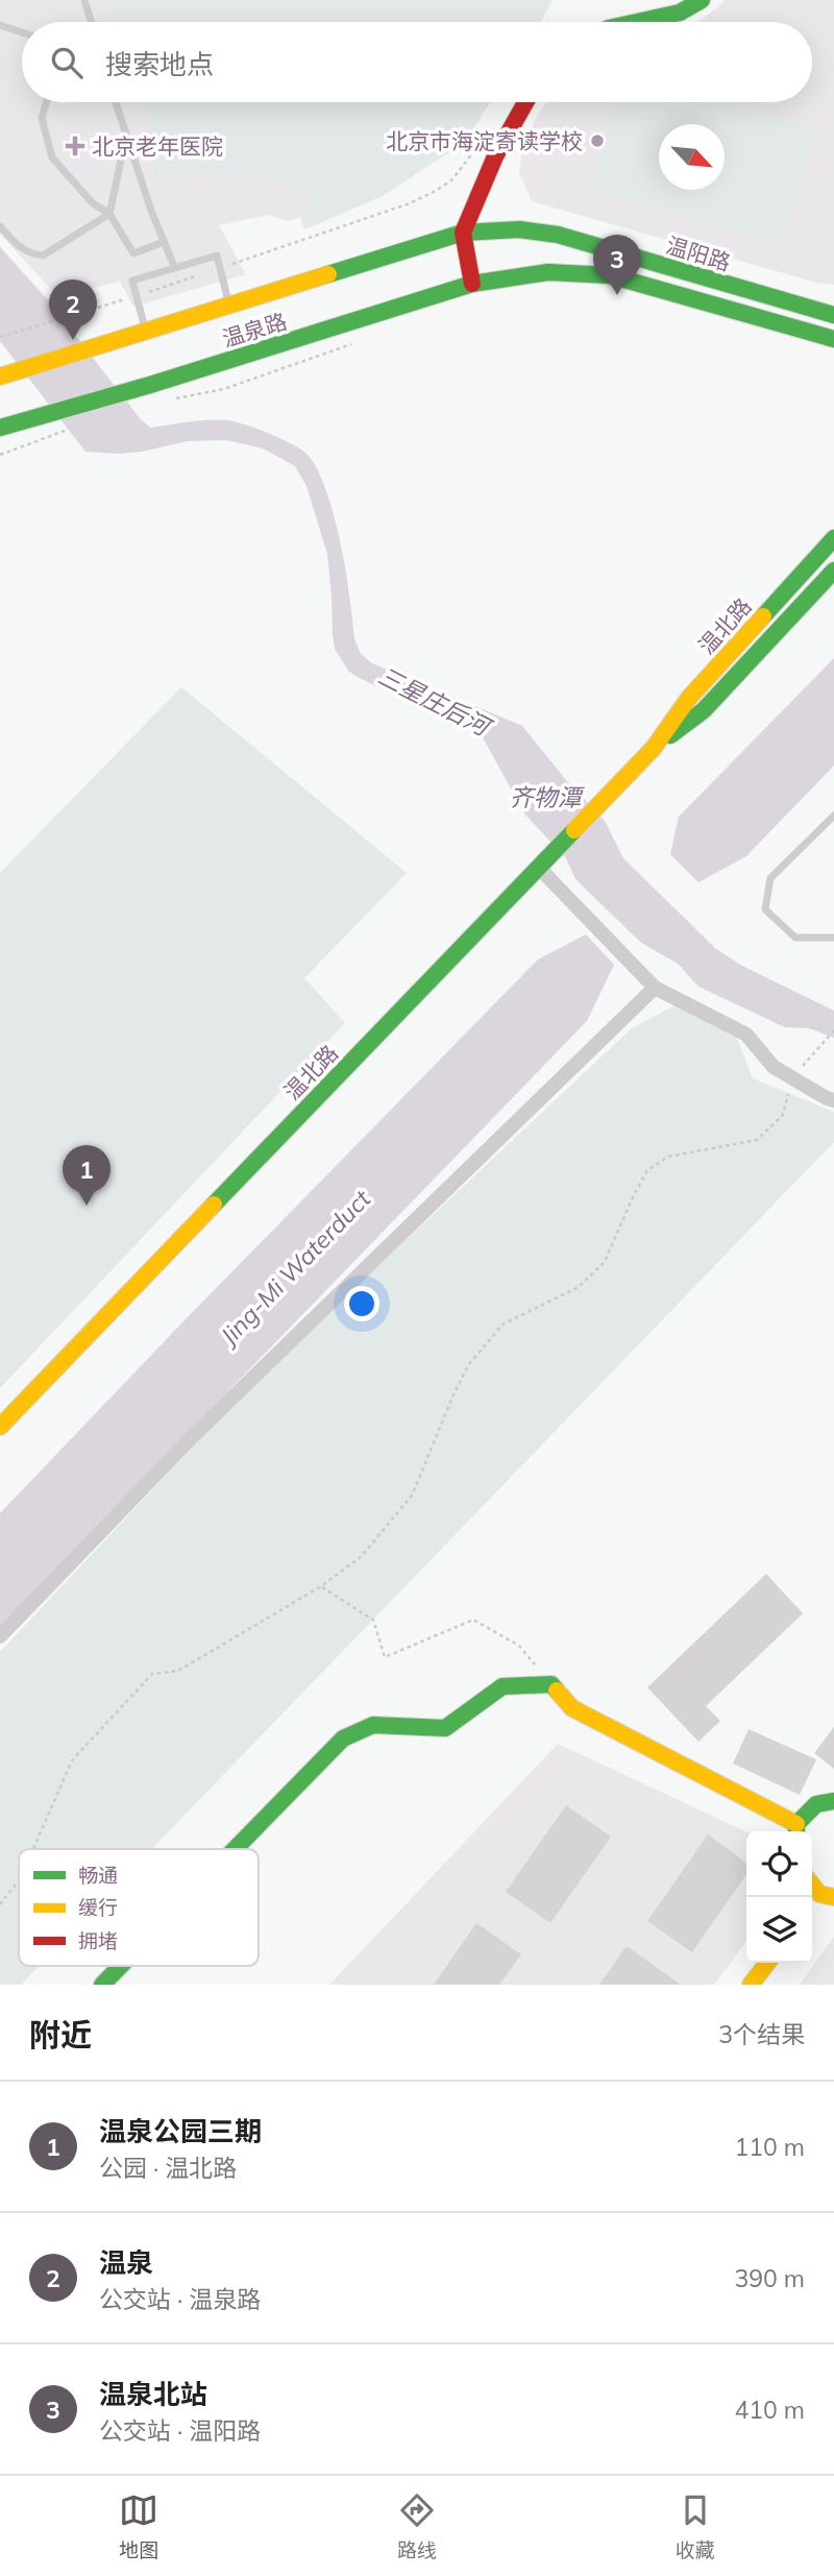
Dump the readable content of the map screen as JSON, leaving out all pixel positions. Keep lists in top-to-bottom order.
{
  "streets": {
    "main road": ["温阳路", "温泉路", "温北路"]
  },
  "crossings": [
    ["温阳路", "温泉路"]
  ],
  "water": ["三星庄后河", "齐物潭", "Jing-Mi Waterduct"],
  "places": {
    "other": ["北京市海淀寄读学校"],
    "health": ["北京老年医院"]
  },
  "legend": ["畅通", "缓行", "拥堵"],
  "north": "bottom right",
  "page": {
    "search": "搜索地点",
    "pins": ["3", "2", "1"],
    "heading": ["附近", "3个结果"],
    "list": [
      {
        "mark": "1",
        "name": "温泉公园三期",
        "note": "公园 · 温北路",
        "value": "110 m"
      },
      {
        "mark": "2",
        "name": "温泉",
        "note": "公交站 · 温泉路",
        "value": "390 m"
      },
      {
        "mark": "3",
        "name": "温泉北站",
        "note": "公交站 · 温阳路",
        "value": "410 m"
      }
    ],
    "nav": ["地图", "路线", "收藏"]
  }
}
